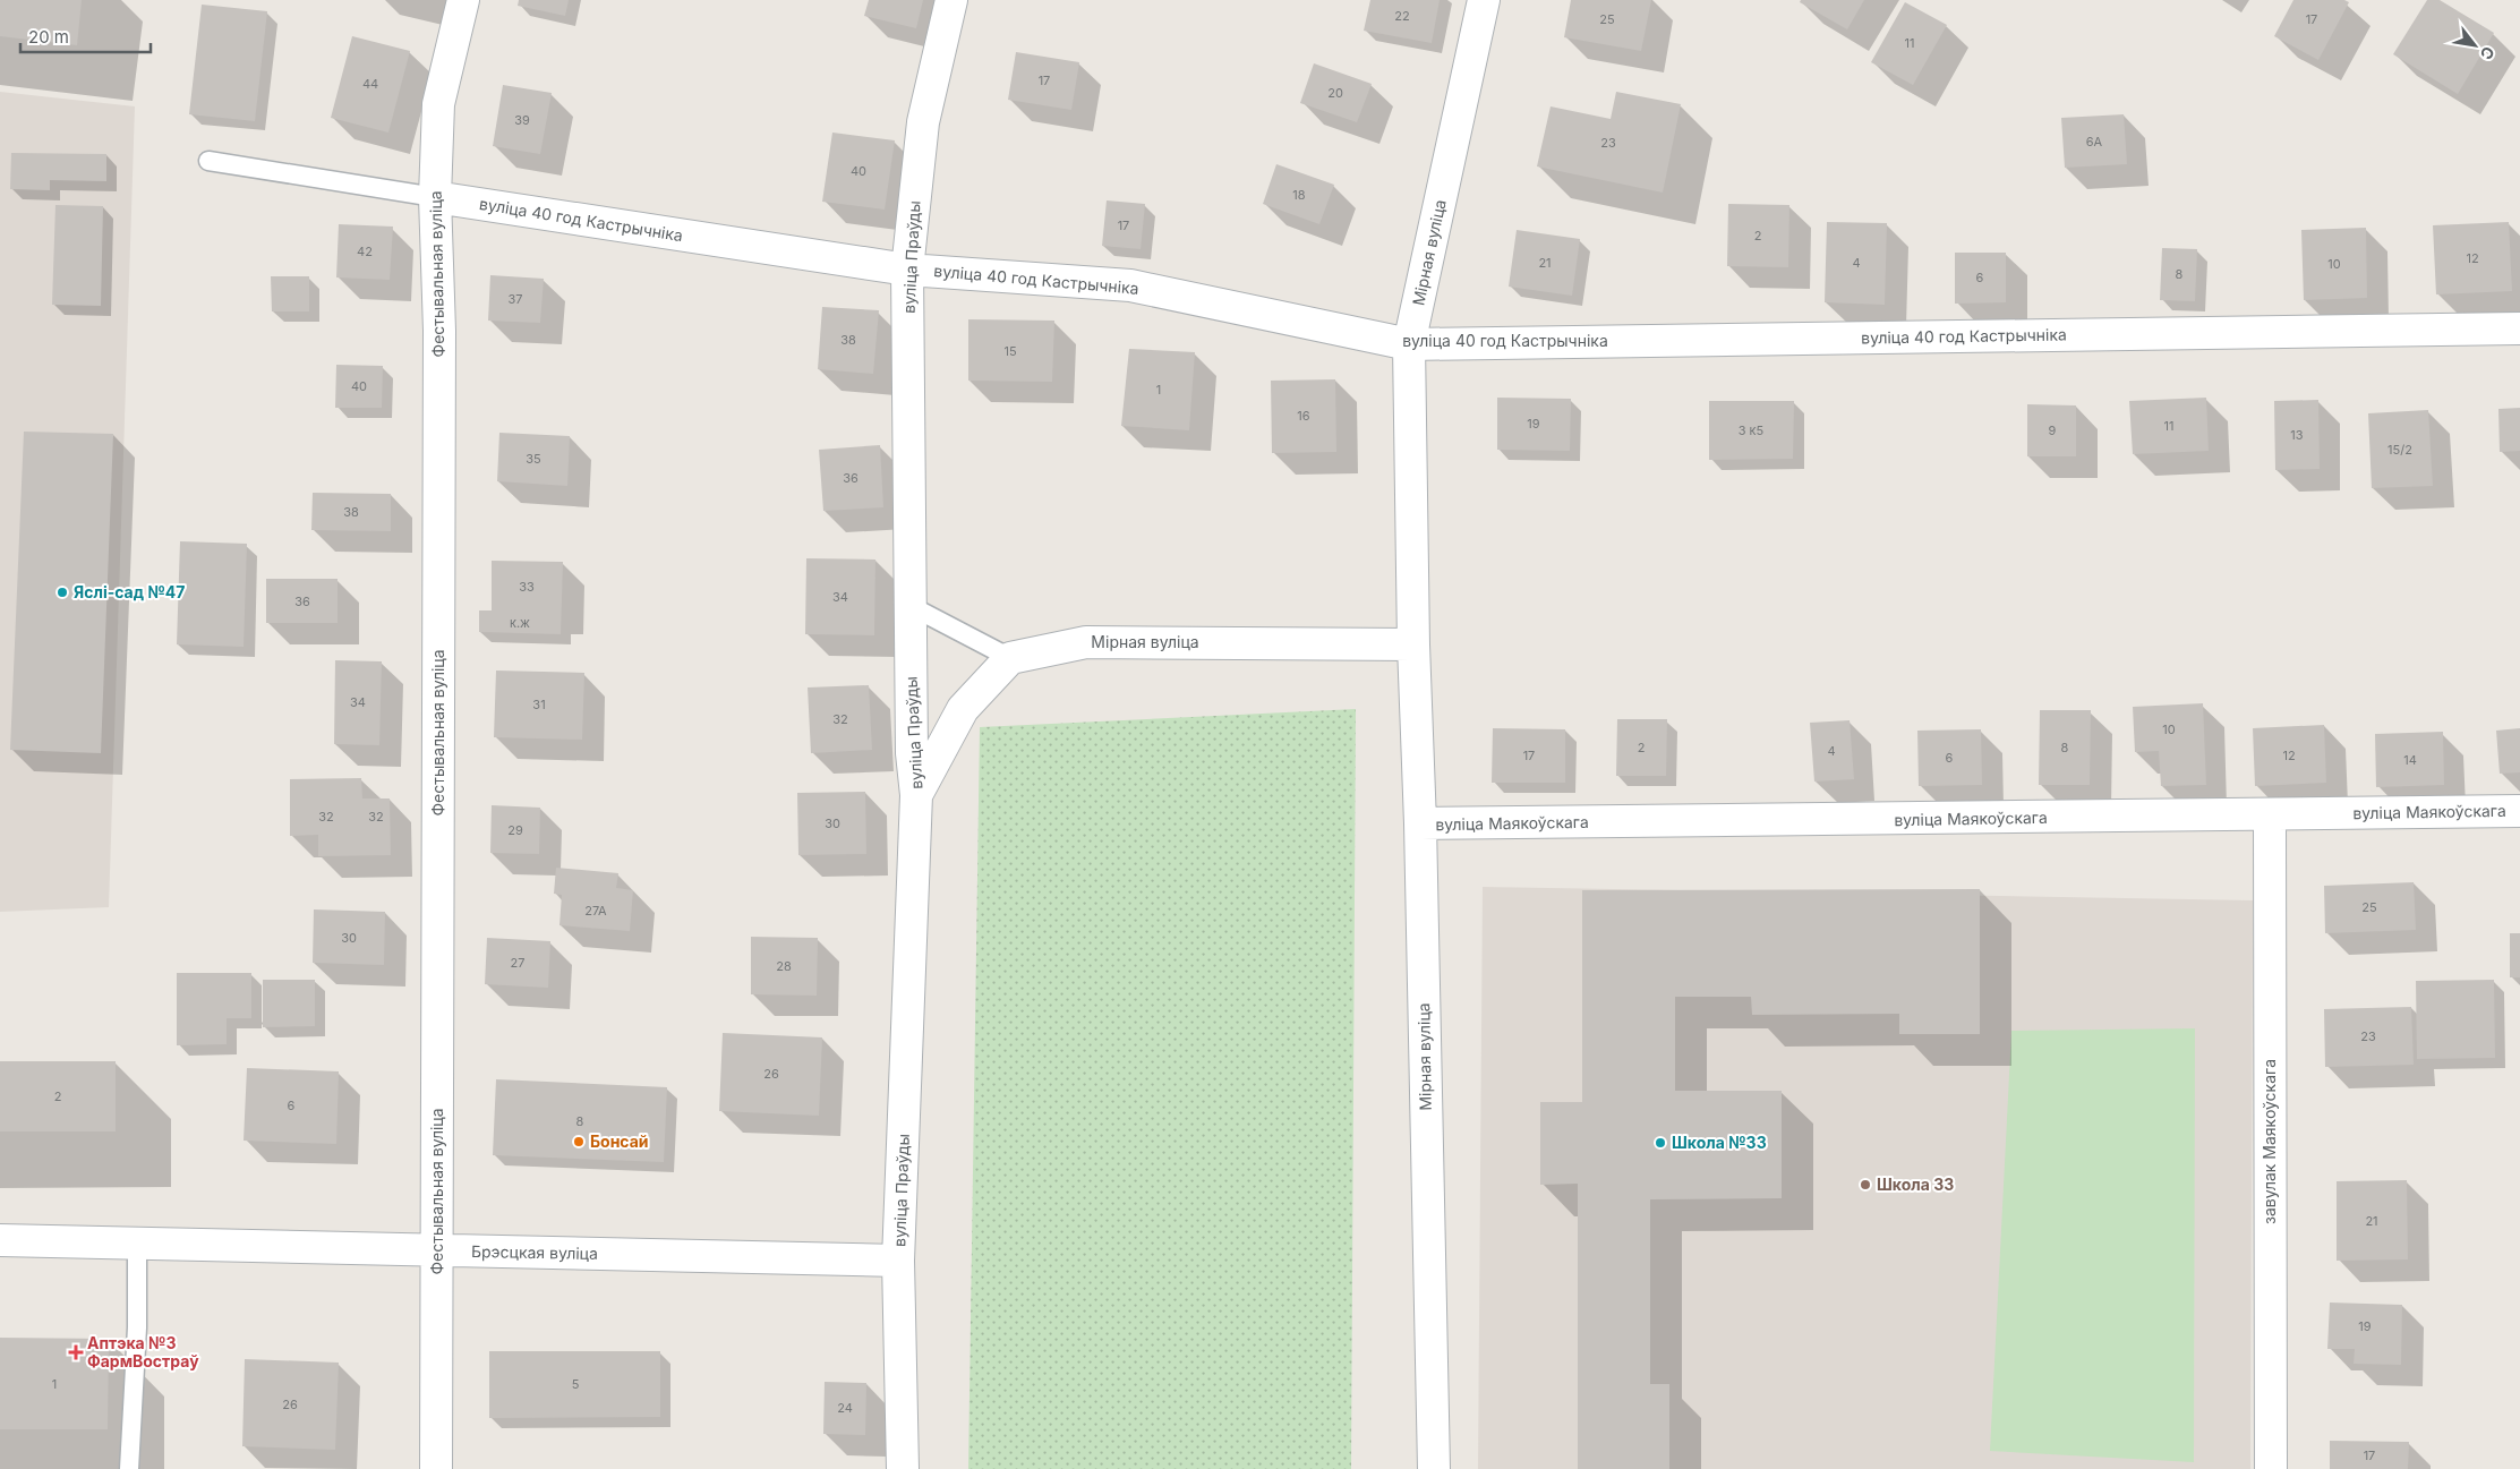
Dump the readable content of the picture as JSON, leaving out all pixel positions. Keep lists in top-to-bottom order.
{
  "streets": {
    "street": [
      "вуліца 40 год Кастрычніка",
      "Мірная вуліца",
      "вуліца Праўды",
      "Фестывальная вуліца",
      "вуліца Маякоўскага",
      "завулак Маякоўскага",
      "Брэсцкая вуліца"
    ]
  },
  "crossings": [
    ["вуліца 40 год Кастрычніка", "Мірная вуліца"],
    ["вуліца 40 год Кастрычніка", "вуліца Праўды"],
    ["вуліца 40 год Кастрычніка", "Фестывальная вуліца"],
    ["Мірная вуліца", "вуліца Маякоўскага"],
    ["вуліца Праўды", "Брэсцкая вуліца"],
    ["Фестывальная вуліца", "Брэсцкая вуліца"],
    ["вуліца Маякоўскага", "завулак Маякоўскага"]
  ],
  "places": {
    "other": [
      "Яслі-сад №47",
      "Бонсай",
      "Школа №33",
      "Школа 33"
    ],
    "health": ["Аптэка №3 ФармВостраў"]
  },
  "house_numbers": [
    "22",
    "25",
    "17",
    "11",
    "17",
    "44",
    "20",
    "39",
    "6А",
    "23",
    "40",
    "18",
    "17",
    "2",
    "42",
    "12",
    "21",
    "4",
    "10",
    "8",
    "6",
    "37",
    "38",
    "15",
    "40",
    "1",
    "16",
    "19",
    "11",
    "3 к5",
    "9",
    "13",
    "15/2",
    "35",
    "36",
    "38",
    "33",
    "34",
    "36",
    "к.ж",
    "34",
    "31",
    "32",
    "10",
    "2",
    "8",
    "4",
    "17",
    "12",
    "6",
    "14",
    "32",
    "32",
    "30",
    "29",
    "25",
    "27А",
    "30",
    "27",
    "28",
    "23",
    "26",
    "2",
    "6",
    "8",
    "21",
    "19",
    "1",
    "5",
    "26",
    "24",
    "17"
  ],
  "scale_bar": "20 m",
  "north": "bottom right"
}
